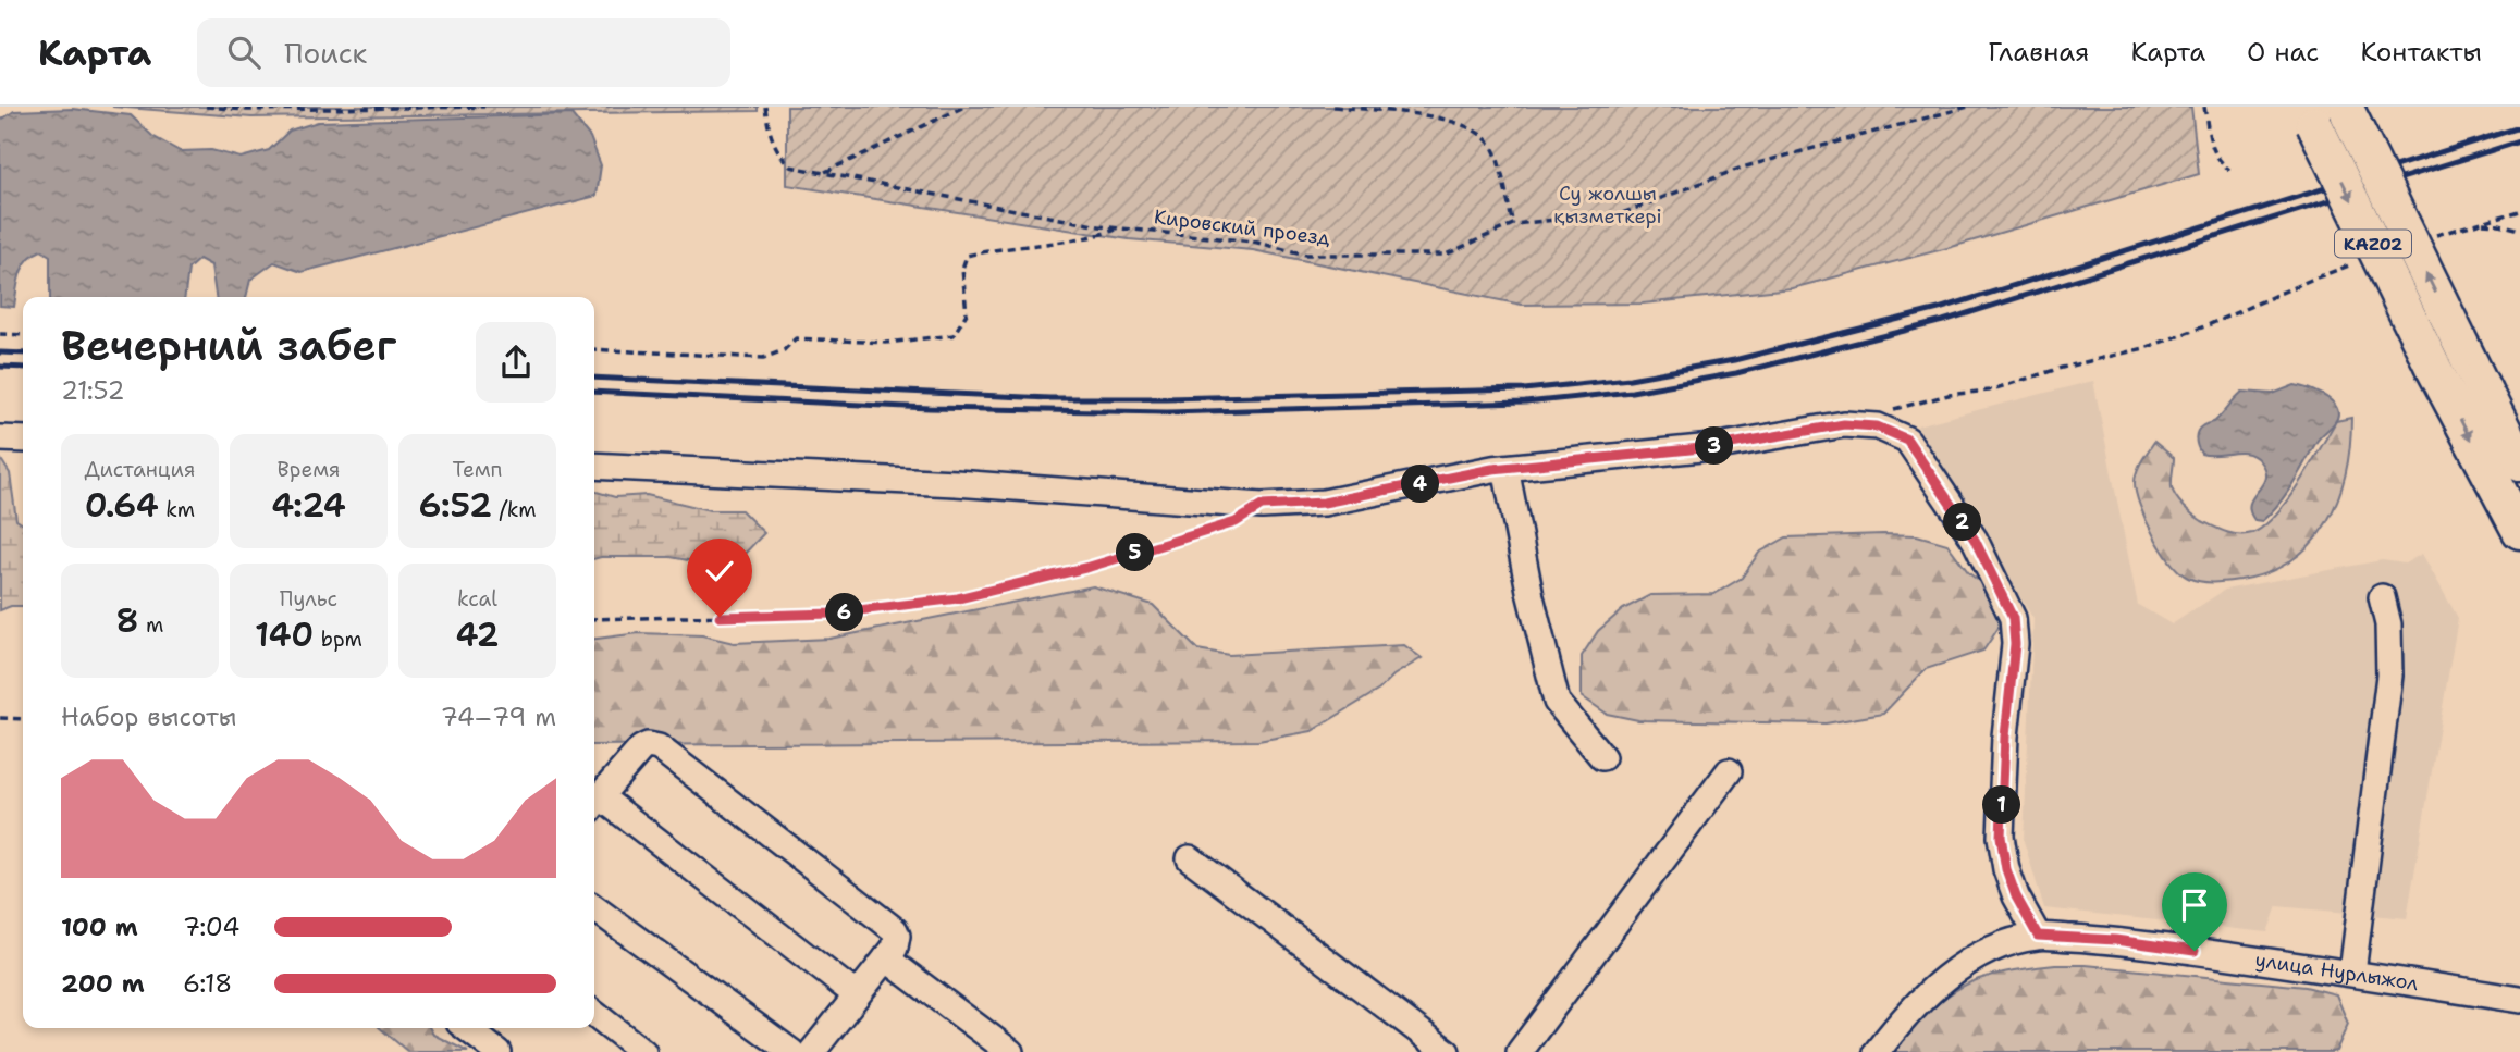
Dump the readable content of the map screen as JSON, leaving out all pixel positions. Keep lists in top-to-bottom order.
{
  "streets": {
    "highway": ["KAZ02"],
    "street": ["улица Нурлыжол"],
    "path": ["Кировский проезд"]
  },
  "parks": ["Су жолшы қызметкері"],
  "page": {
    "header": "Карта",
    "search": "Поиск",
    "nav": [
      "Главная",
      "Карта",
      "О нас",
      "Контакты"
    ],
    "heading": ["Вечерний забег", "21:52"],
    "pins": [
      "3",
      "4",
      "2",
      "5",
      "6",
      "1"
    ],
    "stats": [
      ["Дистанция", "0.64 km"],
      ["Время", "4:24"],
      ["Темп", "6:52 /km"],
      ["8 m"],
      ["Пульс", "140 bpm"],
      ["kcal", "42"]
    ],
    "chart": ["Набор высоты", "74–79 m"],
    "list": [
      {
        "name": "100 m",
        "note": "7:04"
      },
      {
        "name": "200 m",
        "note": "6:18"
      }
    ]
  }
}
